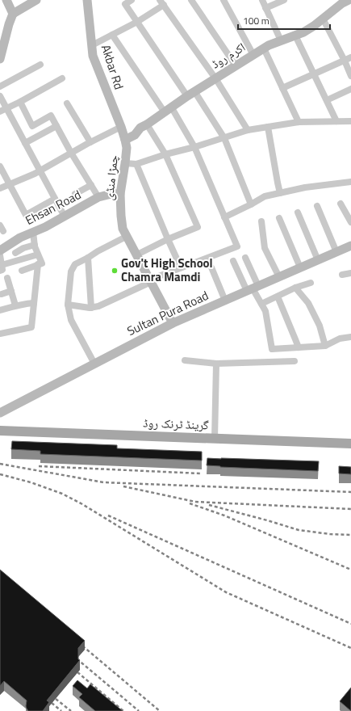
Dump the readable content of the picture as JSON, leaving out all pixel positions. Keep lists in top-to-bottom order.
{
  "streets": {
    "main road": [
      "اکرم روڈ",
      "Akbar Rd",
      "چمڑا منڈی",
      "Ehsan Road",
      "Sultan Pura Road",
      "گرینڈ ٹرنک روڈ"
    ]
  },
  "crossings": [
    ["اکرم روڈ", "Akbar Rd"],
    ["اکرم روڈ", "چمڑا منڈی"],
    ["Akbar Rd", "چمڑا منڈی"],
    ["چمڑا منڈی", "Ehsan Road"],
    ["چمڑا منڈی", "Sultan Pura Road"]
  ],
  "places": ["Gov't High School Chamra Mamdi"],
  "scale_bar": "100 m"
}
